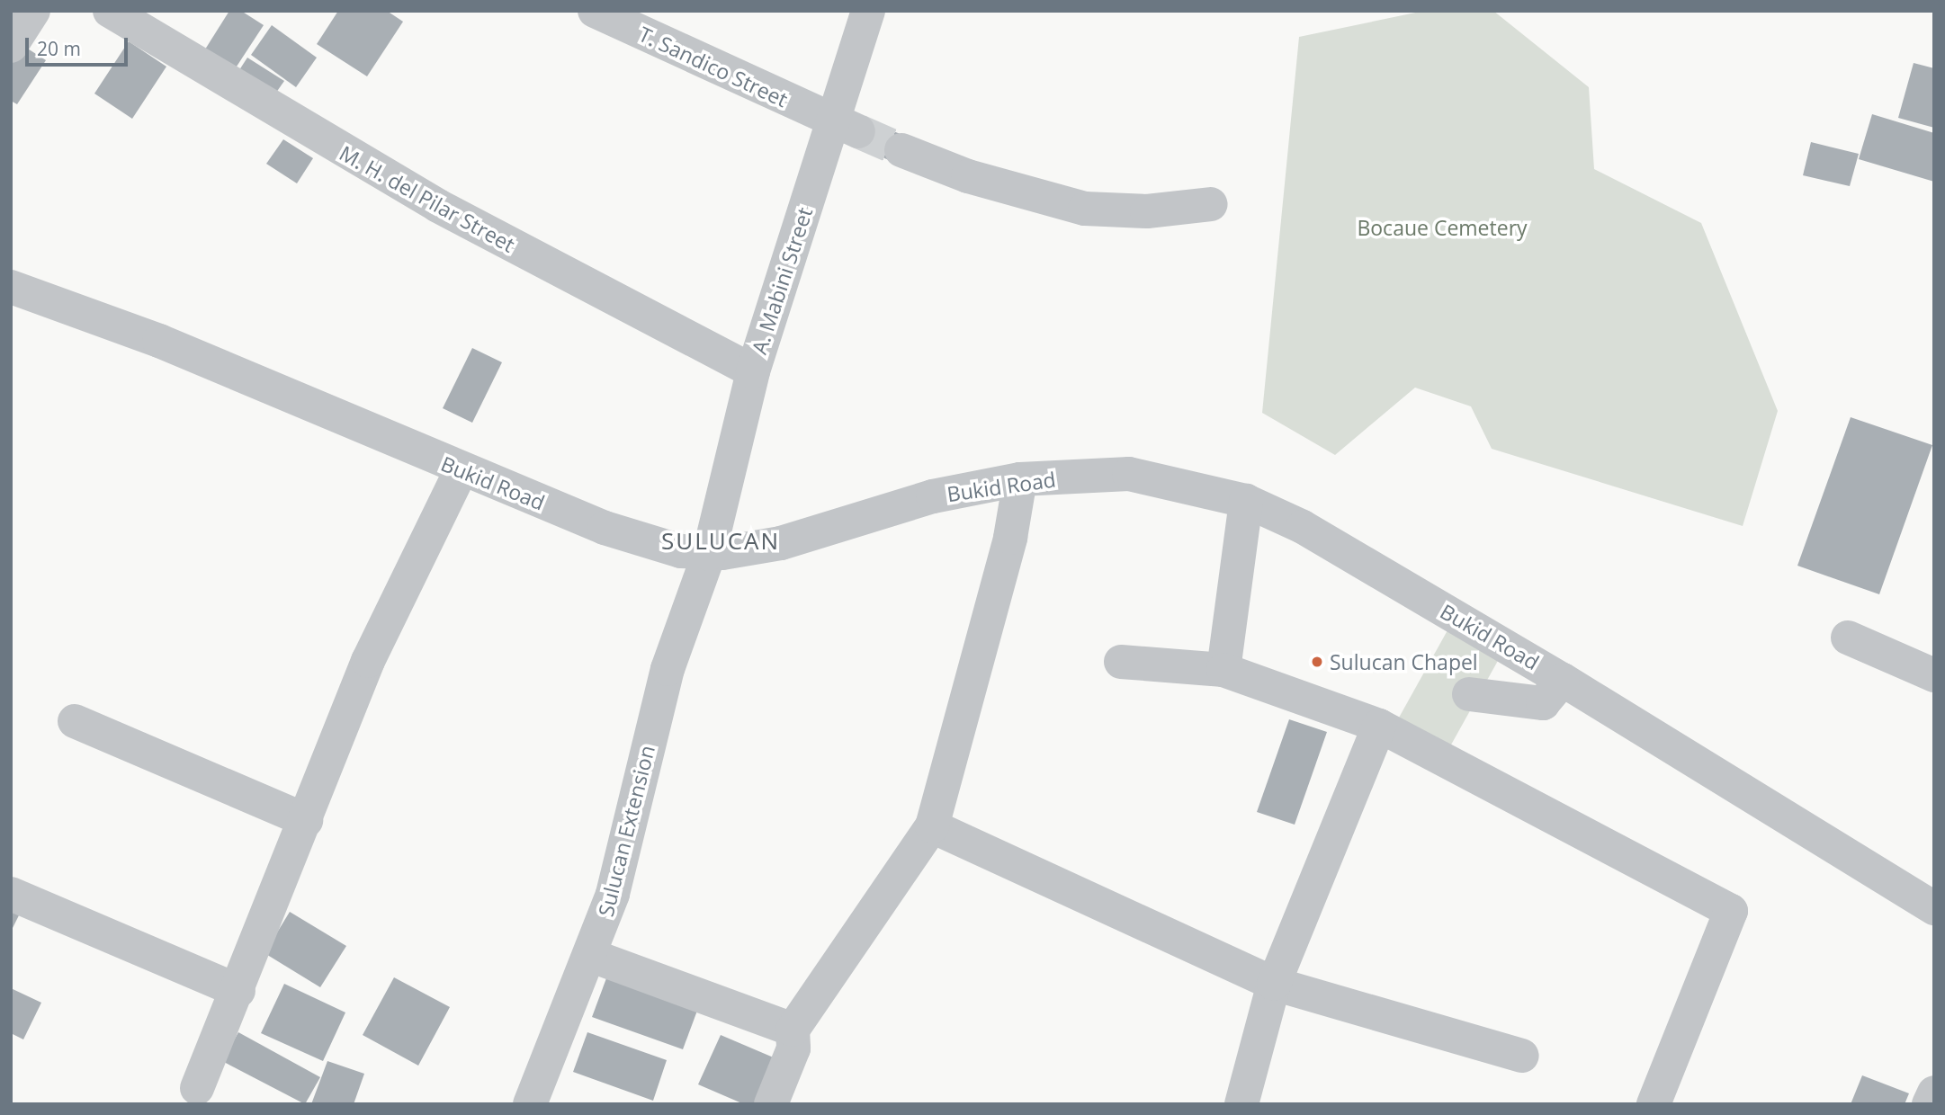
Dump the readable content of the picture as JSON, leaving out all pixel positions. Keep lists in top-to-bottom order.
{
  "streets": {
    "street": [
      "T. Sandico Street",
      "M. H. del Pilar Street",
      "A. Mabini Street",
      "Bukid Road",
      "Sulucan Extension"
    ]
  },
  "crossings": [
    ["T. Sandico Street", "A. Mabini Street"],
    ["M. H. del Pilar Street", "A. Mabini Street"],
    ["A. Mabini Street", "Bukid Road"],
    ["A. Mabini Street", "Sulucan Extension"],
    ["Bukid Road", "Sulucan Extension"]
  ],
  "districts": ["SULUCAN"],
  "parks": ["Bocaue Cemetery"],
  "places": ["Sulucan Chapel"],
  "scale_bar": "20 m"
}
